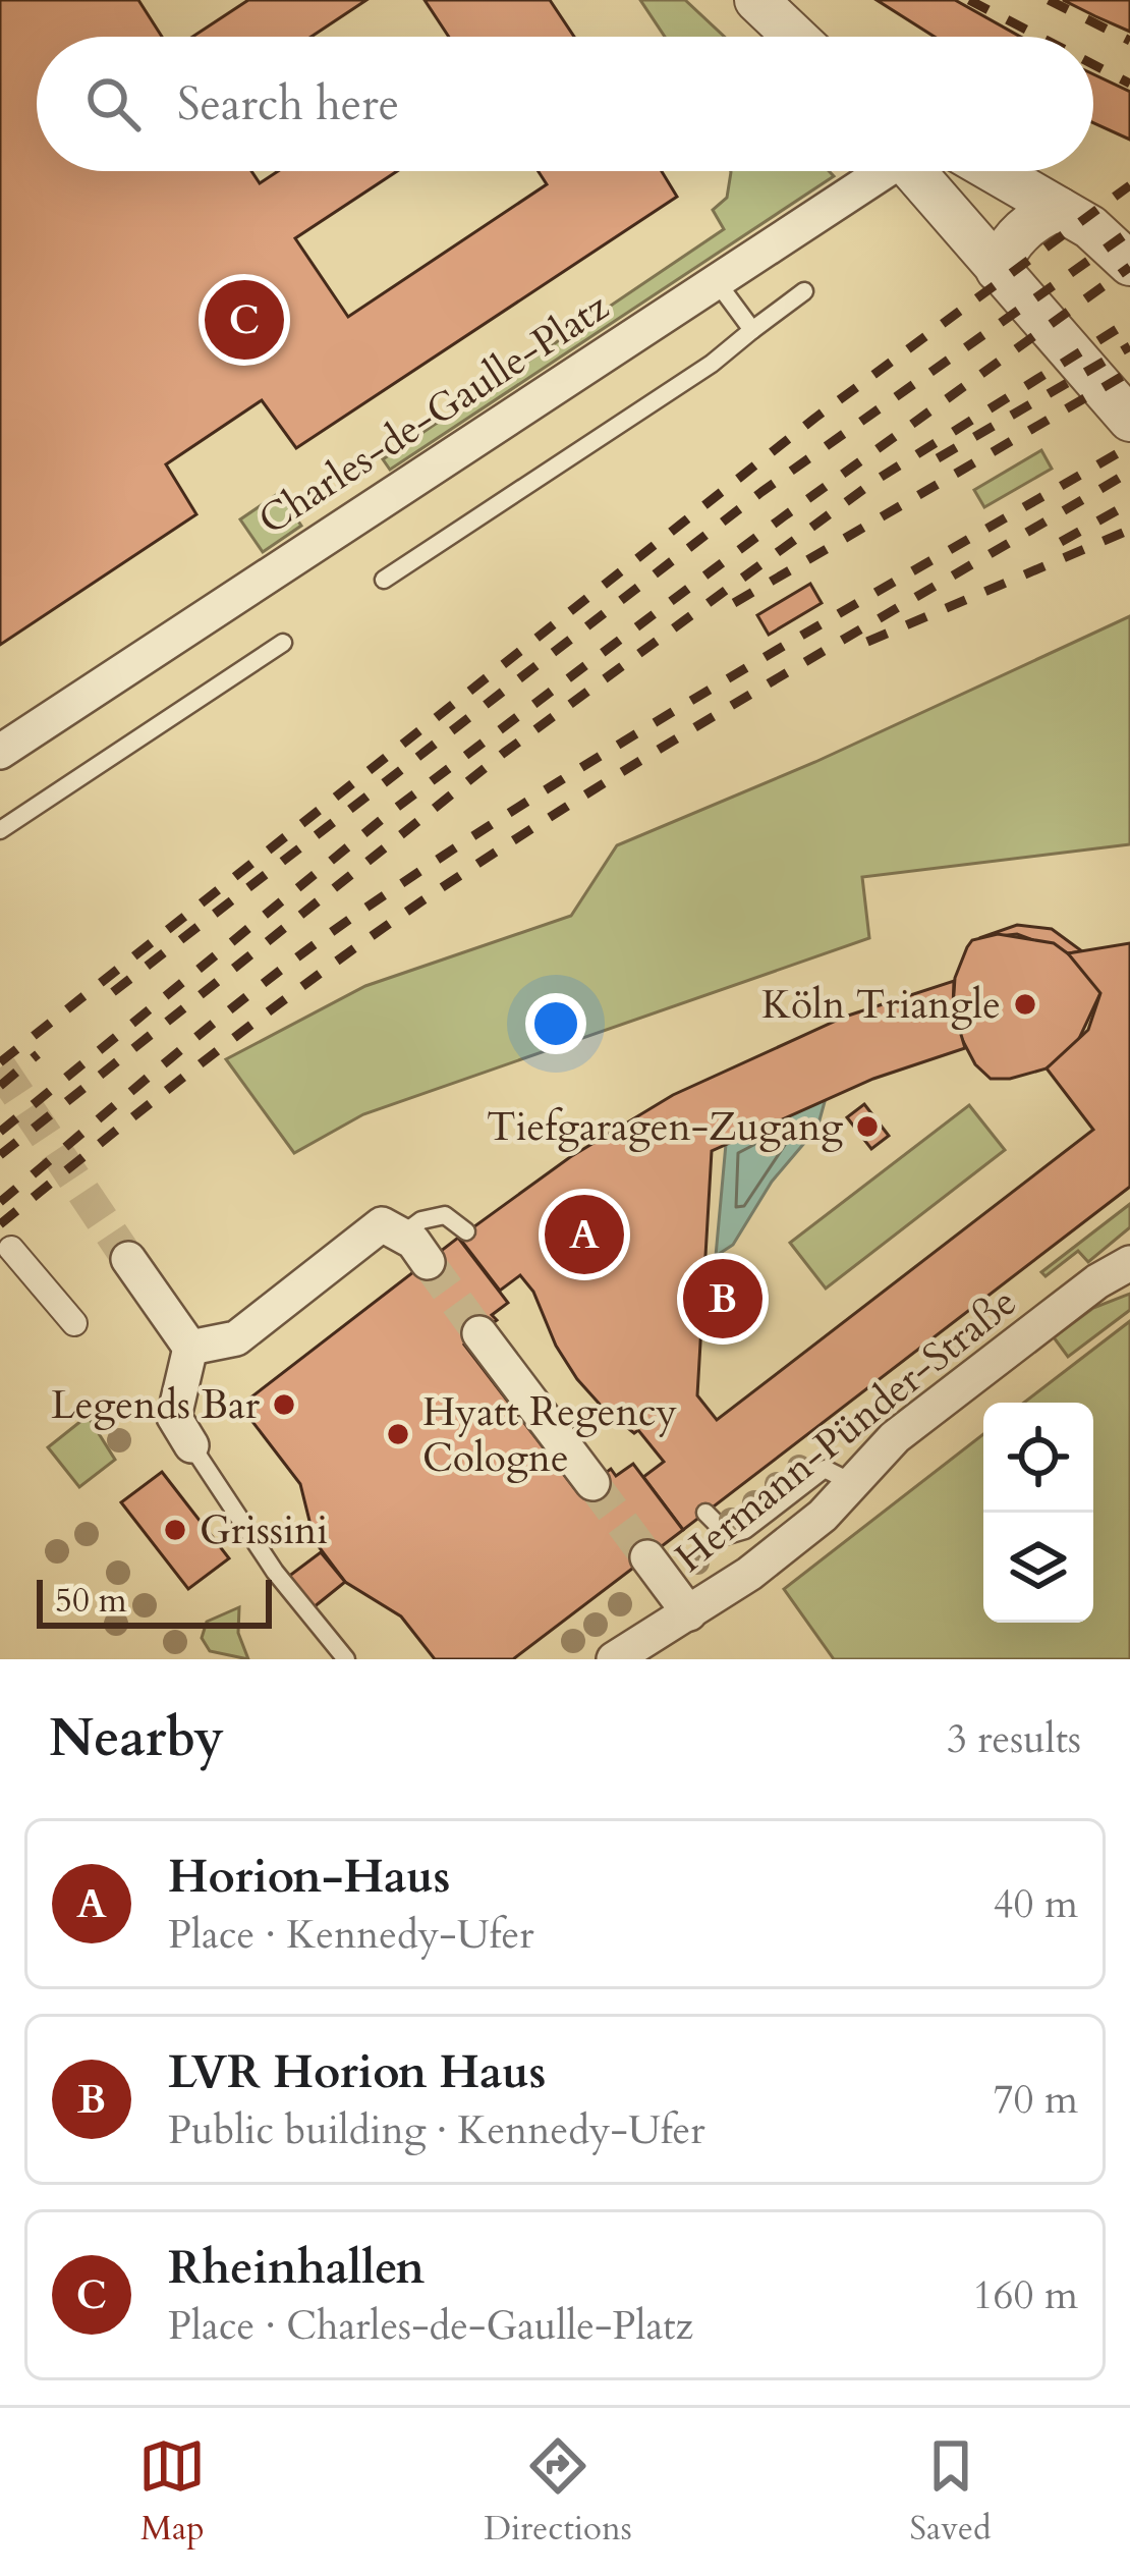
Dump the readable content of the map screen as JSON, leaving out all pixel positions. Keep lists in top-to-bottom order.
{
  "streets": {
    "street": ["Charles-de-Gaulle-Platz", "Hermann-Pünder-Straße"]
  },
  "places": [
    "Köln Triangle",
    "Tiefgaragen-Zugang",
    "Legends Bar",
    "Hyatt Regency Cologne",
    "Grissini"
  ],
  "scale_bar": "50 m",
  "page": {
    "search": "Search here",
    "pins": ["C", "A", "B"],
    "scale": "50 m",
    "heading": ["Nearby", "3 results"],
    "list": [
      {
        "mark": "A",
        "name": "Horion-Haus",
        "note": "Place · Kennedy-Ufer",
        "value": "40 m"
      },
      {
        "mark": "B",
        "name": "LVR Horion Haus",
        "note": "Public building · Kennedy-Ufer",
        "value": "70 m"
      },
      {
        "mark": "C",
        "name": "Rheinhallen",
        "note": "Place · Charles-de-Gaulle-Platz",
        "value": "160 m"
      }
    ],
    "nav": ["Map", "Directions", "Saved"]
  }
}
